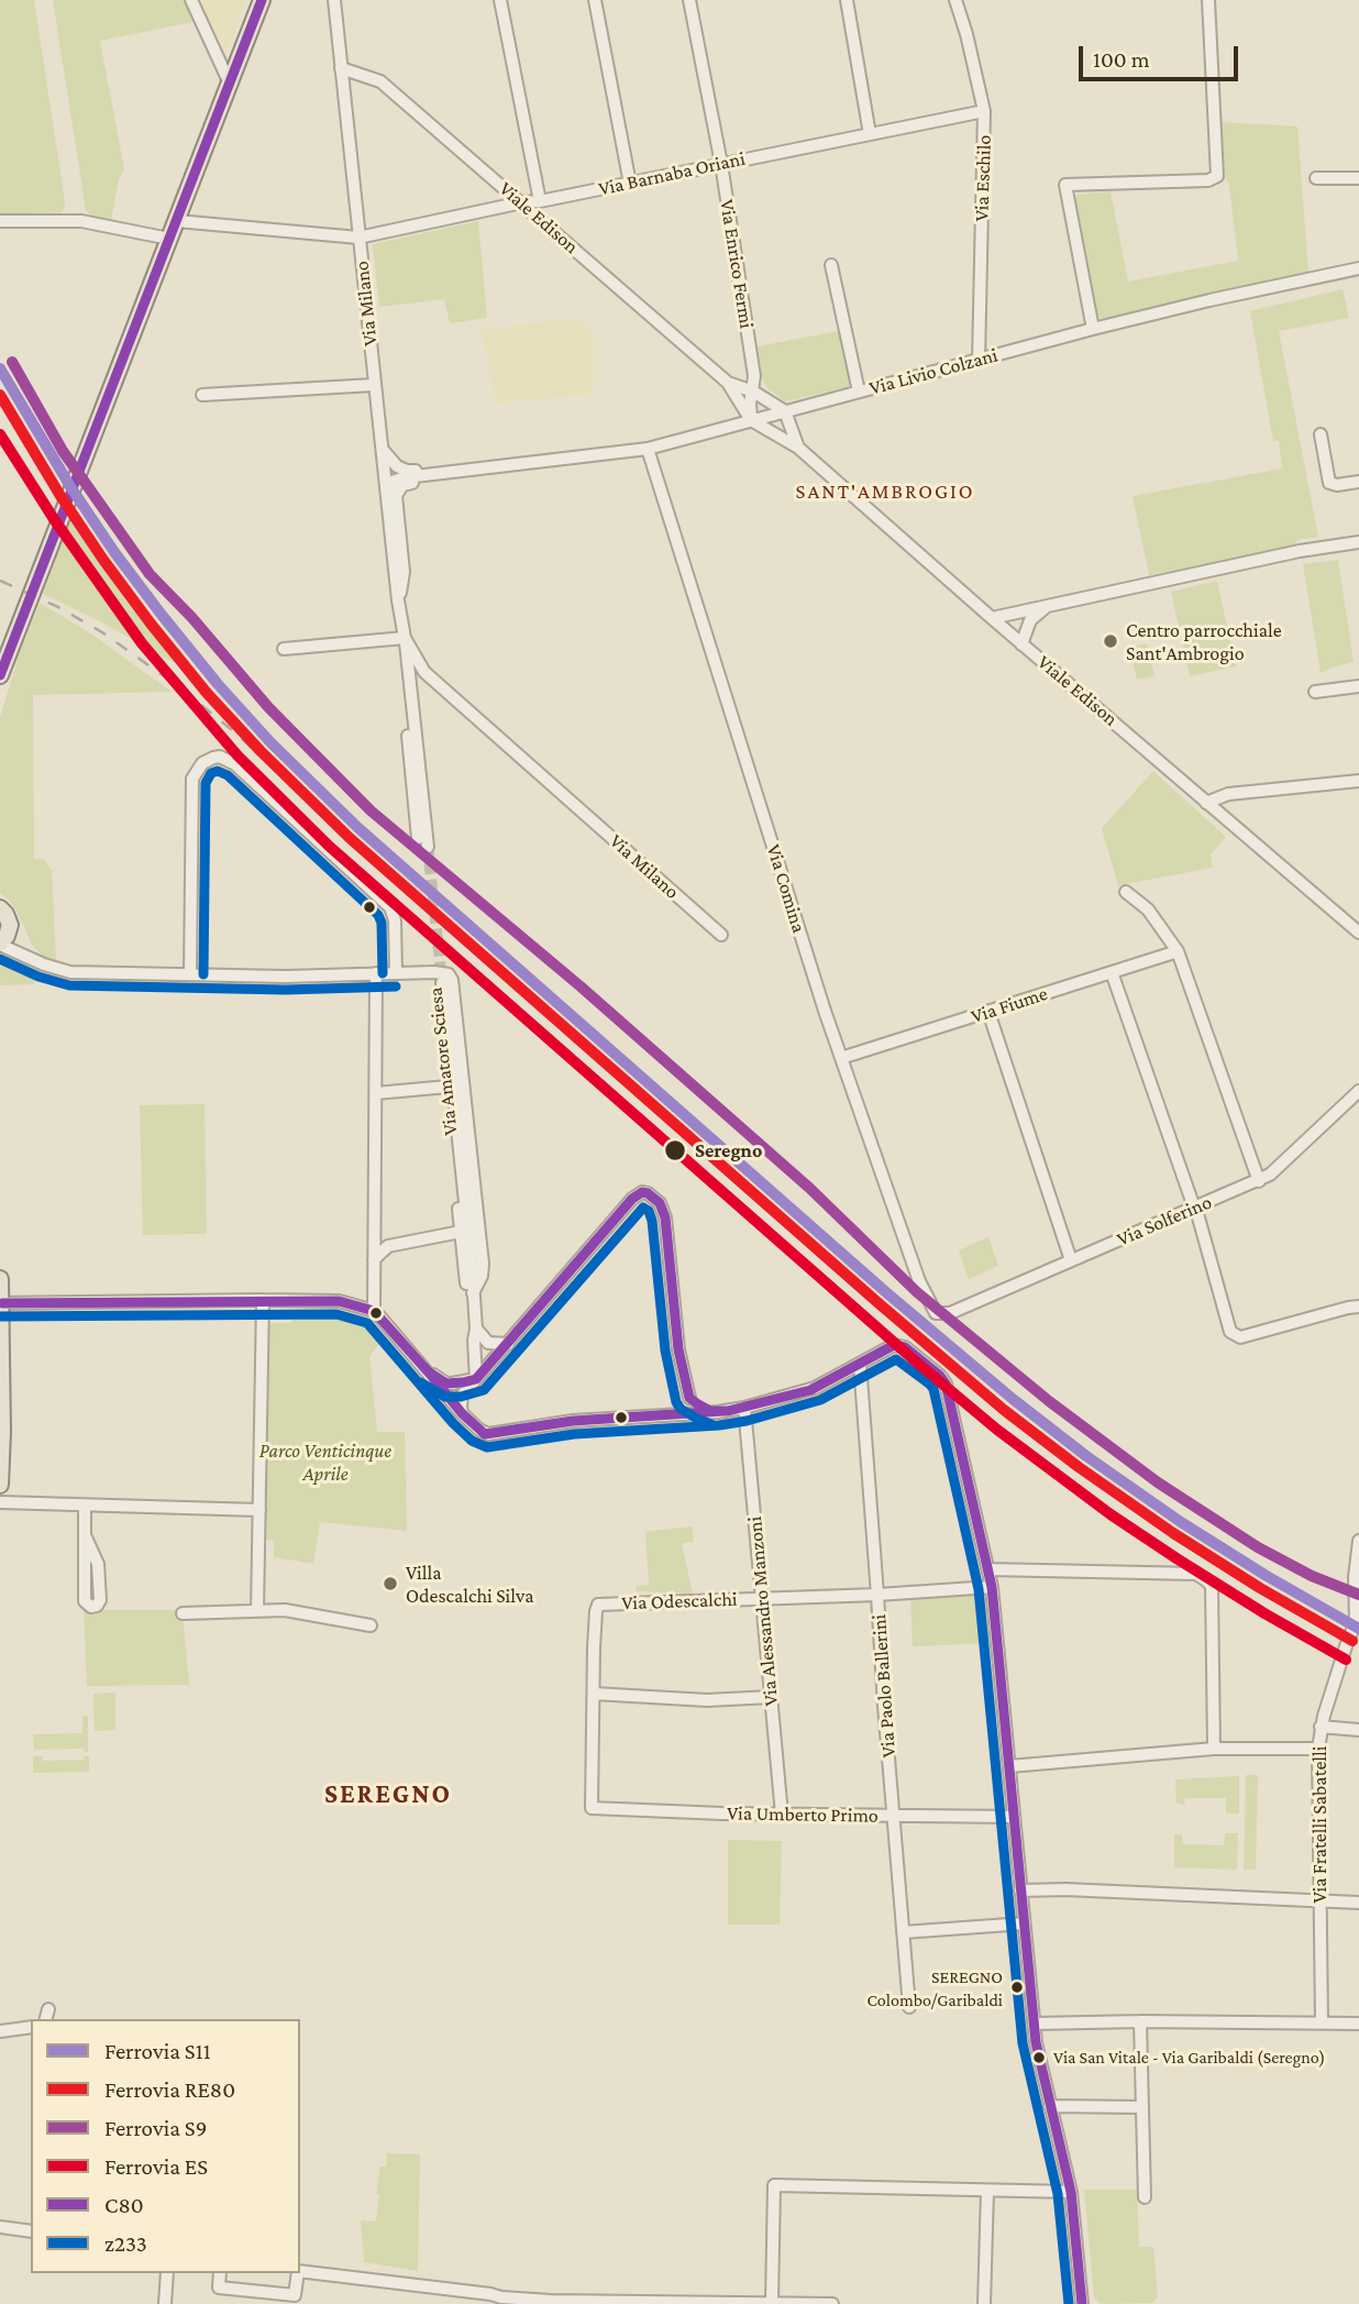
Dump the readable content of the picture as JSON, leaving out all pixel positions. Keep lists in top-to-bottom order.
{
  "streets": {
    "street": [
      "Via Barnaba Oriani",
      "Via Eschilo",
      "Viale Edison",
      "Via Enrico Fermi",
      "Via Milano",
      "Via Livio Colzani",
      "Via Comina",
      "Via Fiume",
      "Via Amatore Sciesa",
      "Via Solferino",
      "Via Odescalchi",
      "Via Alessandro Manzoni",
      "Via Paolo Ballerini",
      "Via Umberto Primo",
      "Via Fratelli Sabatelli"
    ]
  },
  "crossings": [
    ["Via Barnaba Oriani", "Via Eschilo"],
    ["Via Barnaba Oriani", "Viale Edison"],
    ["Via Barnaba Oriani", "Via Enrico Fermi"],
    ["Via Barnaba Oriani", "Via Milano"],
    ["Via Eschilo", "Via Livio Colzani"],
    ["Viale Edison", "Via Enrico Fermi"],
    ["Viale Edison", "Via Milano"],
    ["Viale Edison", "Via Livio Colzani"],
    ["Via Enrico Fermi", "Via Livio Colzani"],
    ["Via Milano", "Via Livio Colzani"],
    ["Via Livio Colzani", "Via Comina"],
    ["Via Comina", "Via Fiume"],
    ["Via Comina", "Via Solferino"],
    ["Via Odescalchi", "Via Alessandro Manzoni"],
    ["Via Odescalchi", "Via Paolo Ballerini"],
    ["Via Odescalchi", "Via Umberto Primo"],
    ["Via Alessandro Manzoni", "Via Umberto Primo"],
    ["Via Paolo Ballerini", "Via Umberto Primo"]
  ],
  "districts": ["SANT'AMBROGIO", "SEREGNO"],
  "parks": ["Parco Venticinque Aprile"],
  "places": [
    "Centro parrocchiale Sant'Ambrogio",
    "Seregno",
    "Villa Odescalchi Silva",
    "SEREGNO Colombo/Garibaldi",
    "Via San Vitale - Via Garibaldi (Seregno)"
  ],
  "lines": [
    "transit line C80",
    "rail line S9",
    "rail line S11",
    "rail line RE80",
    "rail line ES",
    "transit line z233"
  ],
  "legend": [
    "Ferrovia S11",
    "Ferrovia RE80",
    "Ferrovia S9",
    "Ferrovia ES",
    "C80",
    "z233"
  ],
  "scale_bar": "100 m"
}
